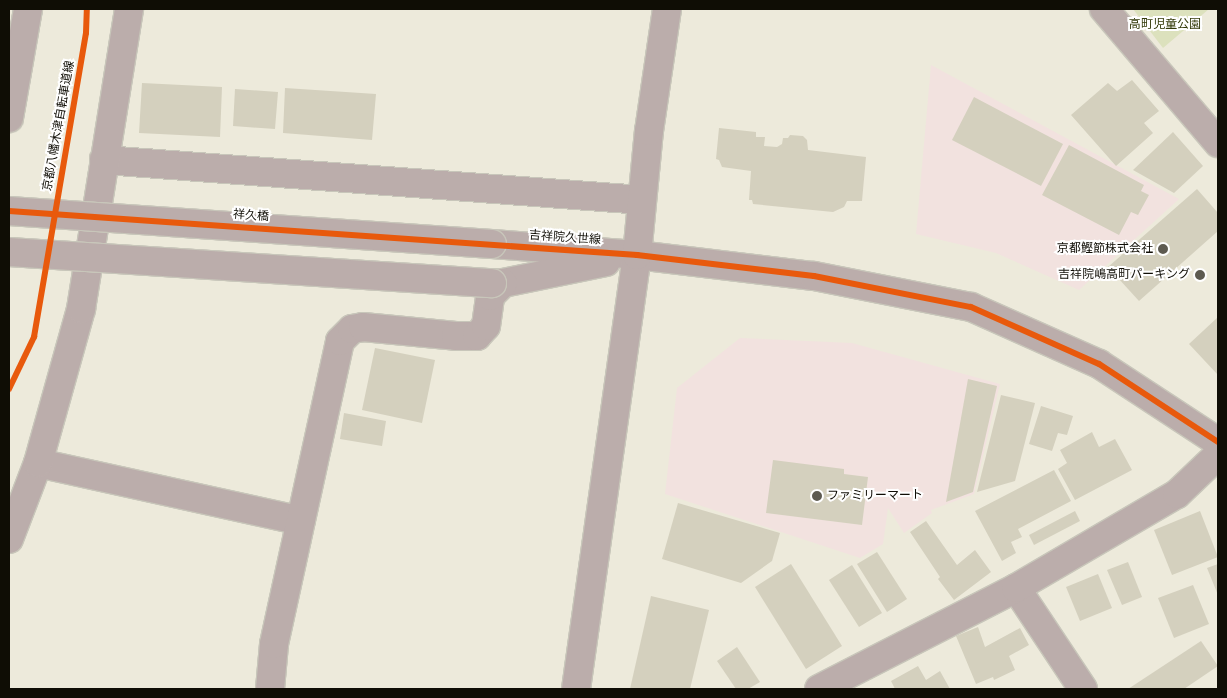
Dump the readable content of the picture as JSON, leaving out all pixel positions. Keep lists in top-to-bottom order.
{
  "streets": {
    "street": ["祥久橋", "吉祥院久世線"],
    "cycle path": ["京都八幡木津自転車道線"]
  },
  "crossings": [
    ["祥久橋", "吉祥院久世線"]
  ],
  "parks": ["高町児童公園"],
  "places": ["京都鰹節株式会社", "吉祥院嶋高町パーキング", "ファミリーマート"]
}
